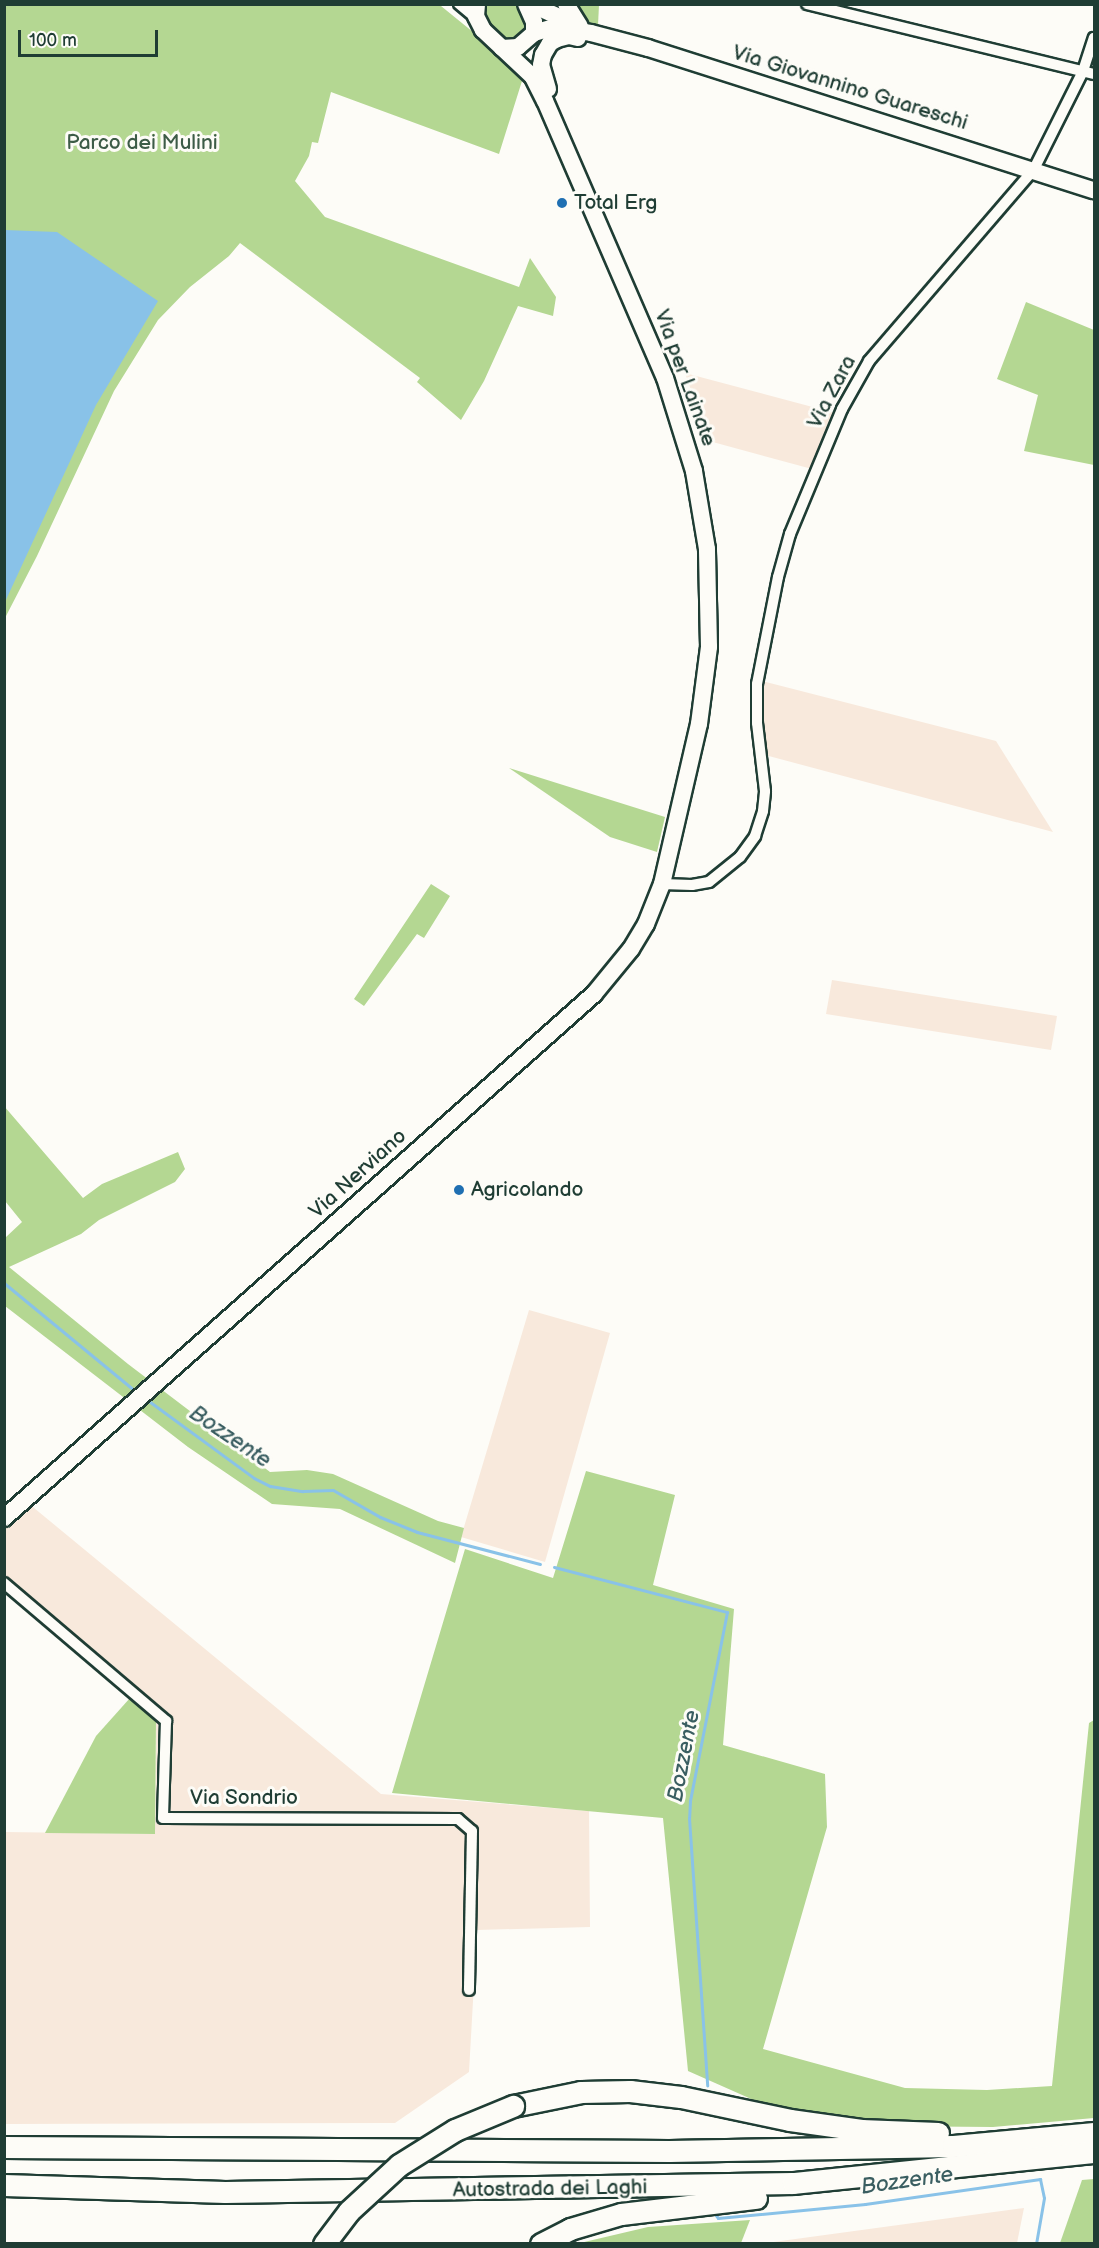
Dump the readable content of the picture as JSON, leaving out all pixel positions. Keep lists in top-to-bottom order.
{
  "streets": {
    "highway": ["Autostrada dei Laghi"],
    "street": [
      "Via Giovannino Guareschi",
      "Via per Lainate",
      "Via Zara",
      "Via Nerviano",
      "Via Sondrio"
    ]
  },
  "crossings": [
    ["Via Giovannino Guareschi", "Via per Lainate"],
    ["Via Giovannino Guareschi", "Via Zara"],
    ["Via per Lainate", "Via Nerviano"],
    ["Via Zara", "Via Nerviano"]
  ],
  "water": ["Bozzente"],
  "parks": ["Parco dei Mulini"],
  "places": ["Total Erg", "Agricolando"],
  "scale_bar": "100 m"
}
